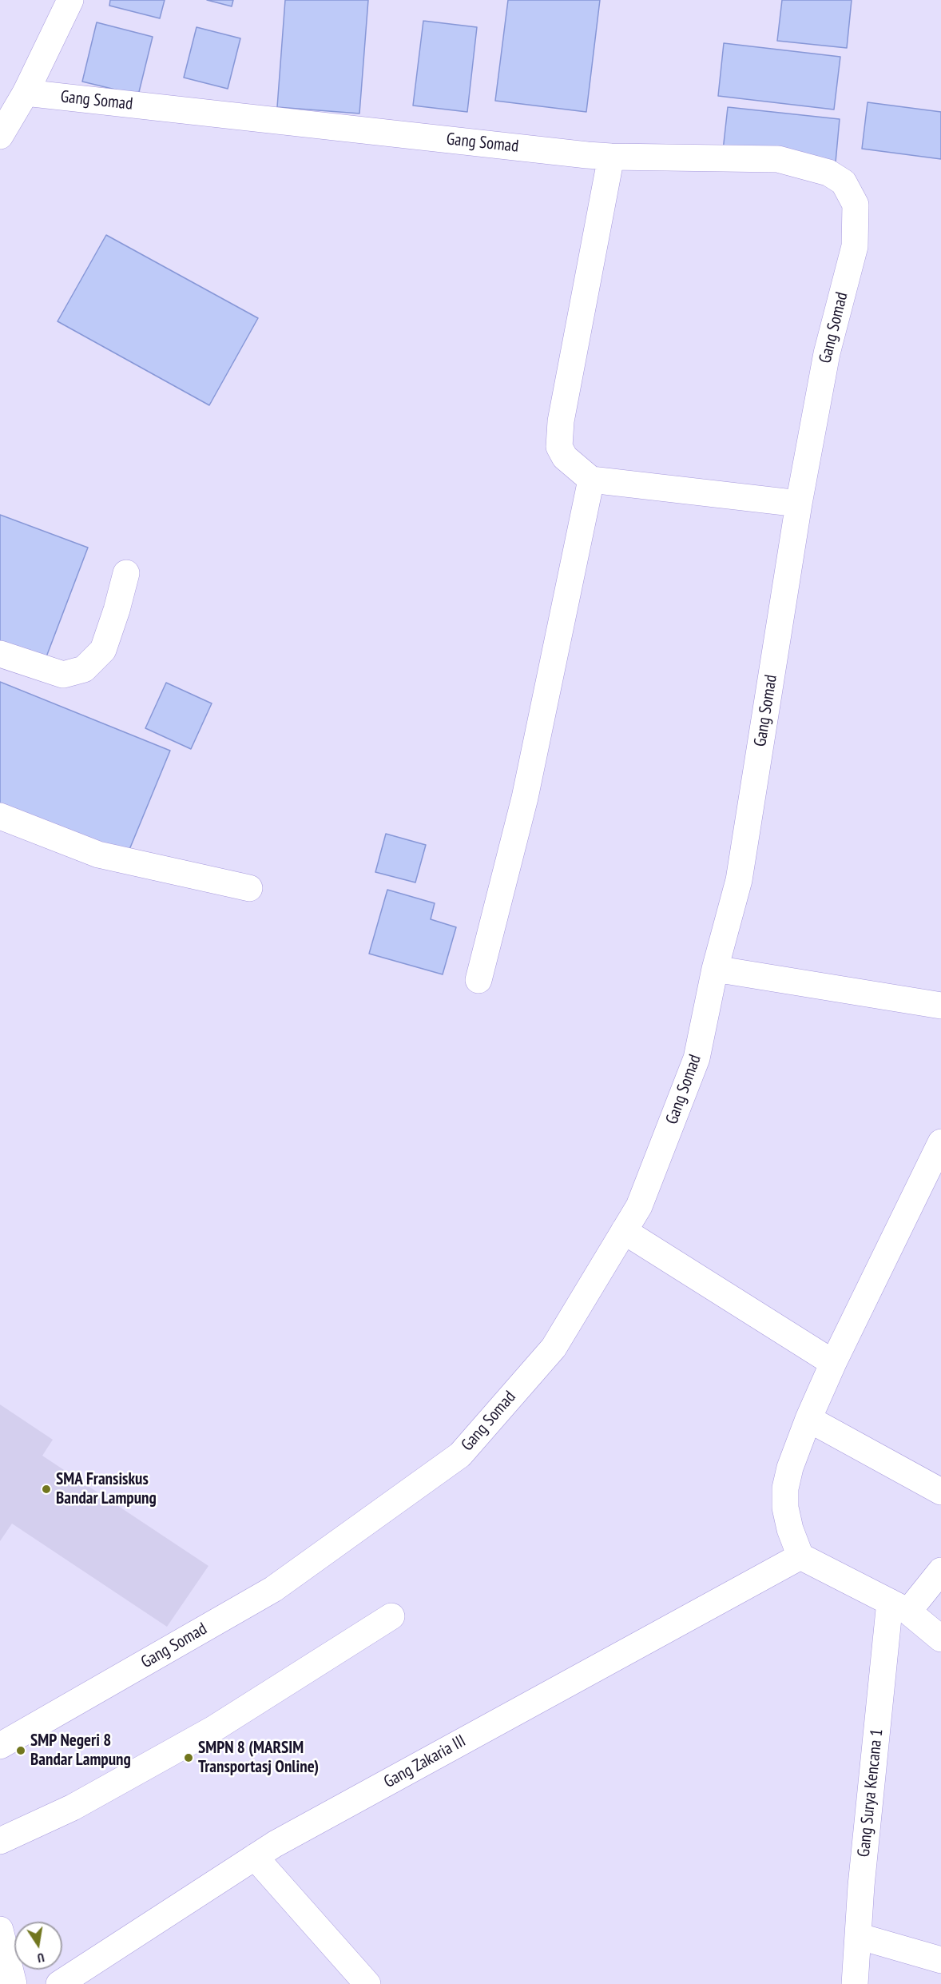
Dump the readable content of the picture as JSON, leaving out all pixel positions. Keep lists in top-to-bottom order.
{
  "streets": {
    "street": ["Gang Somad", "Gang Zakaria III", "Gang Surya Kencana 1"]
  },
  "places": ["SMA Fransiskus Bandar Lampung", "SMP Negeri 8 Bandar Lampung", "SMPN 8 (MARSIM Transportasj Online)"],
  "north": "bottom"
}
